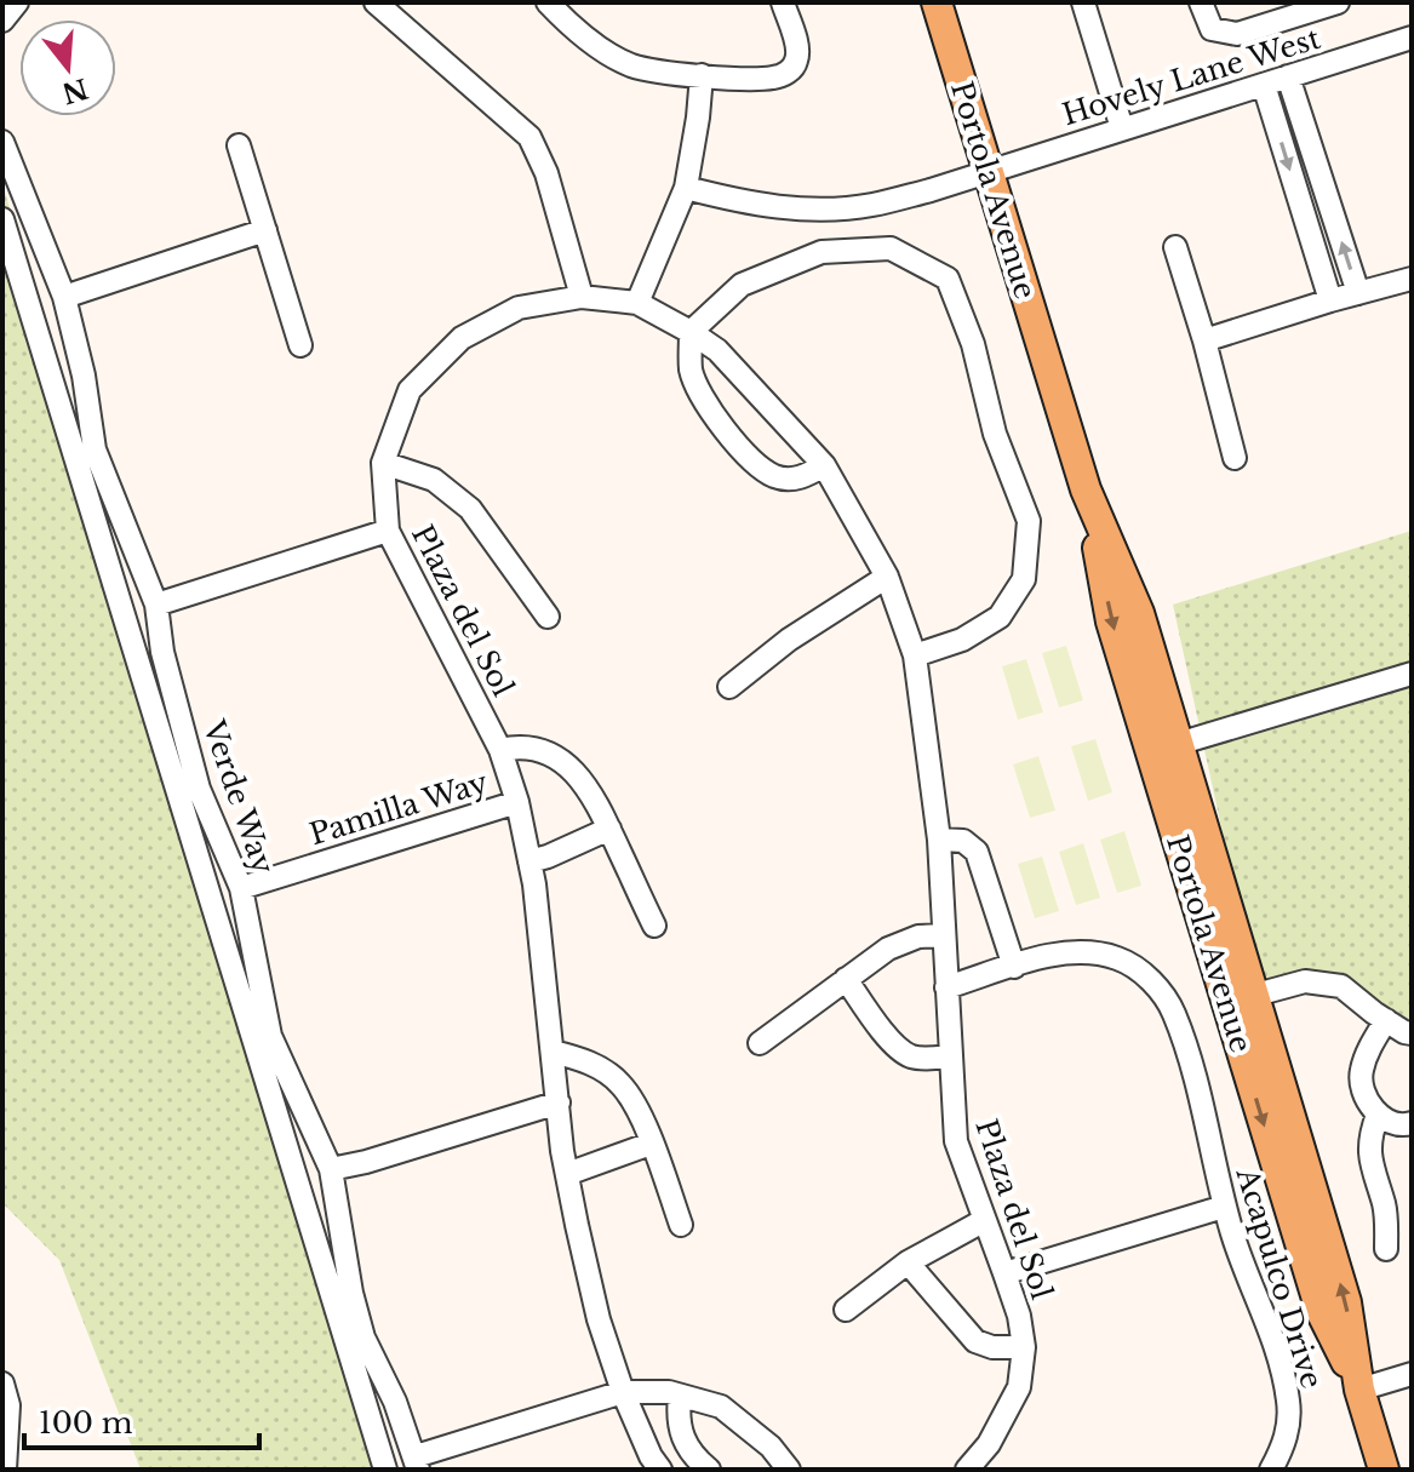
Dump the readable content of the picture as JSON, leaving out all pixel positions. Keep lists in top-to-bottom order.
{
  "streets": {
    "main road": ["Portola Avenue"],
    "street": [
      "Hovely Lane West",
      "Plaza del Sol",
      "Verde Way",
      "Pamilla Way",
      "Acapulco Drive"
    ]
  },
  "crossings": [
    ["Hovely Lane West", "Portola Avenue"],
    ["Plaza del Sol", "Pamilla Way"],
    ["Plaza del Sol", "Acapulco Drive"],
    ["Verde Way", "Pamilla Way"]
  ],
  "scale_bar": "100 m",
  "north": "bottom"
}
